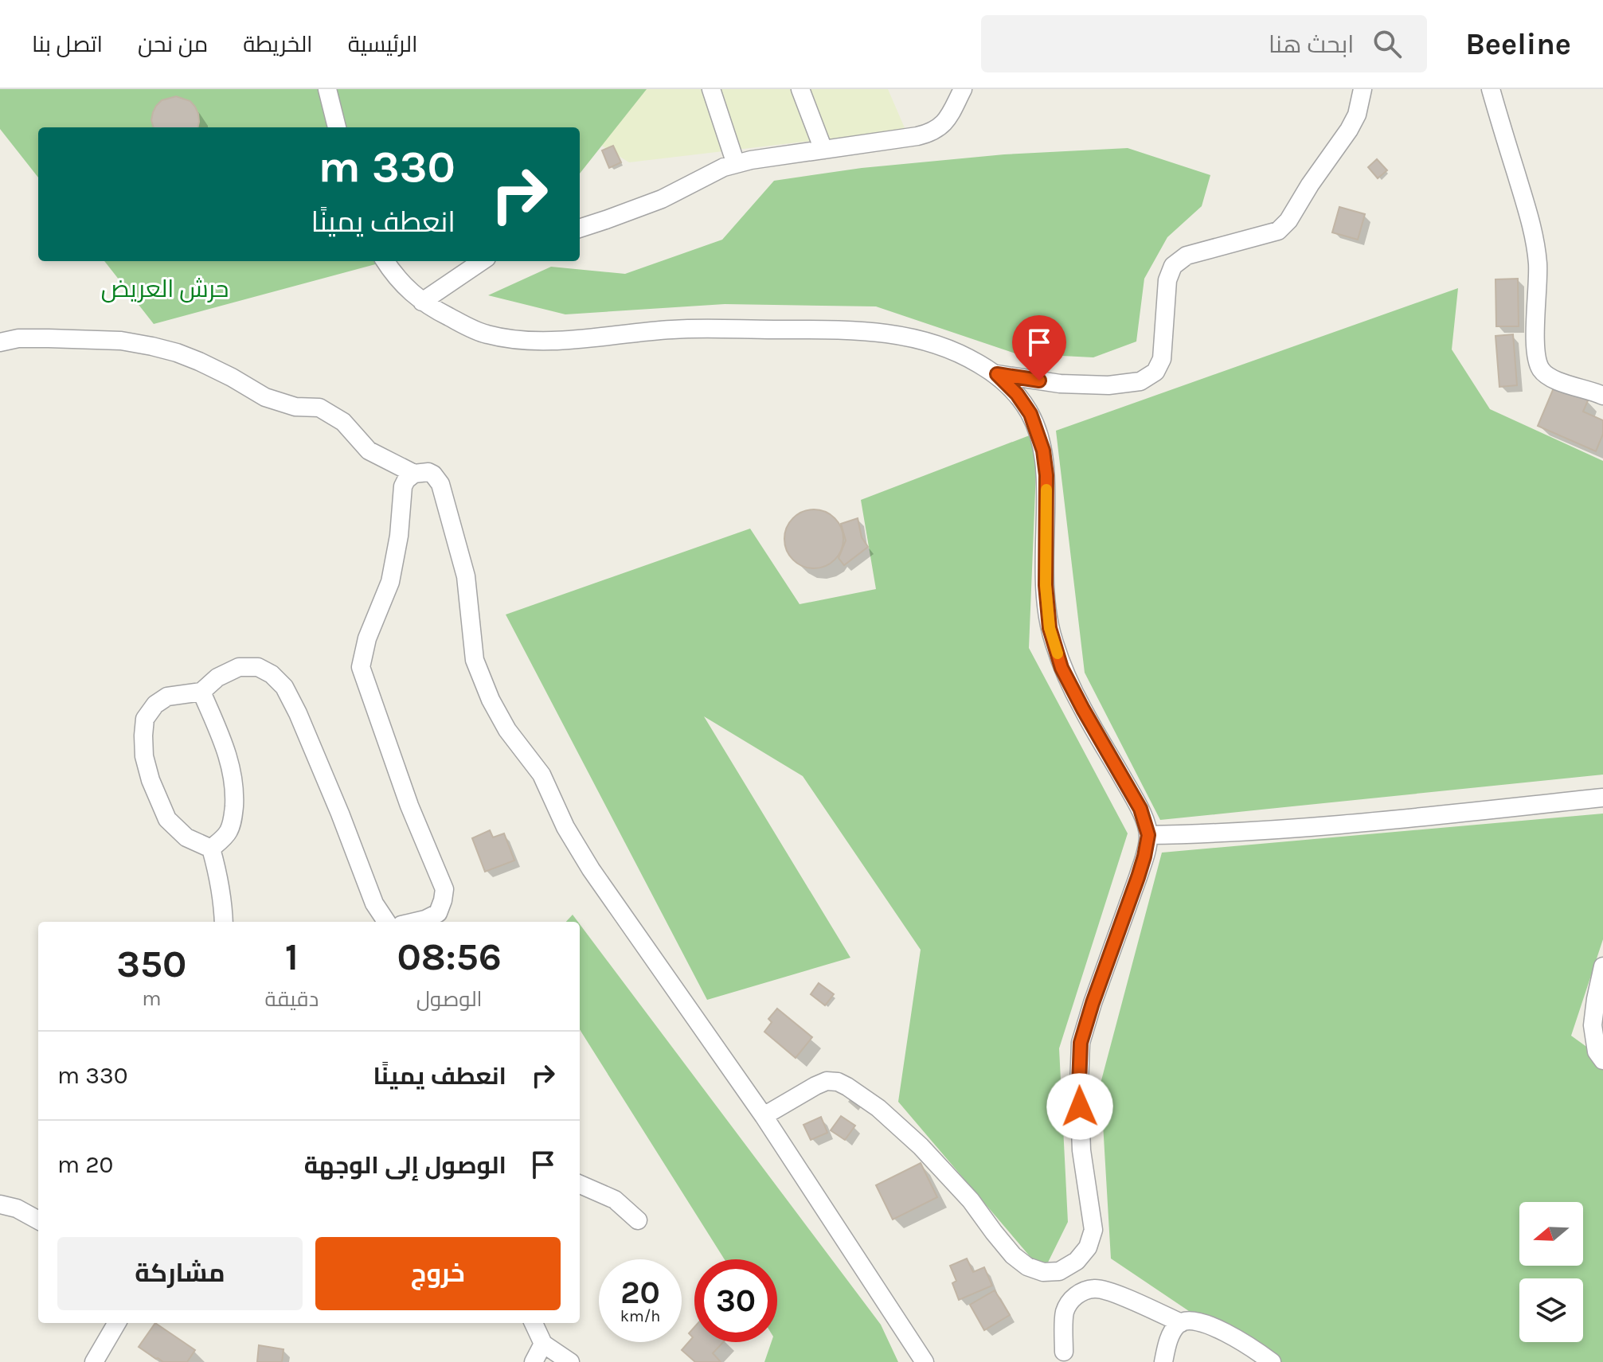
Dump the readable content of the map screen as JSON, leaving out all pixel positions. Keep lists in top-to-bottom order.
{
  "parks": ["حرش العريض"],
  "north": "left",
  "page": {
    "header": "Beeline",
    "search": "ابحث هنا",
    "nav": [
      "الرئيسية",
      "الخريطة",
      "من نحن",
      "اتصل بنا"
    ],
    "turn": ["330 m", "انعطف يمينًا"],
    "eta": [
      "08:56",
      "الوصول",
      "1",
      "دقيقة",
      "350",
      "m"
    ],
    "list": [
      {
        "name": "انعطف يمينًا",
        "value": "330 m"
      },
      {
        "name": "الوصول إلى الوجهة",
        "value": "20 m"
      }
    ],
    "buttons": ["خروج", "مشاركة"],
    "speed": "20 km/h",
    "limit": "30"
  }
}
